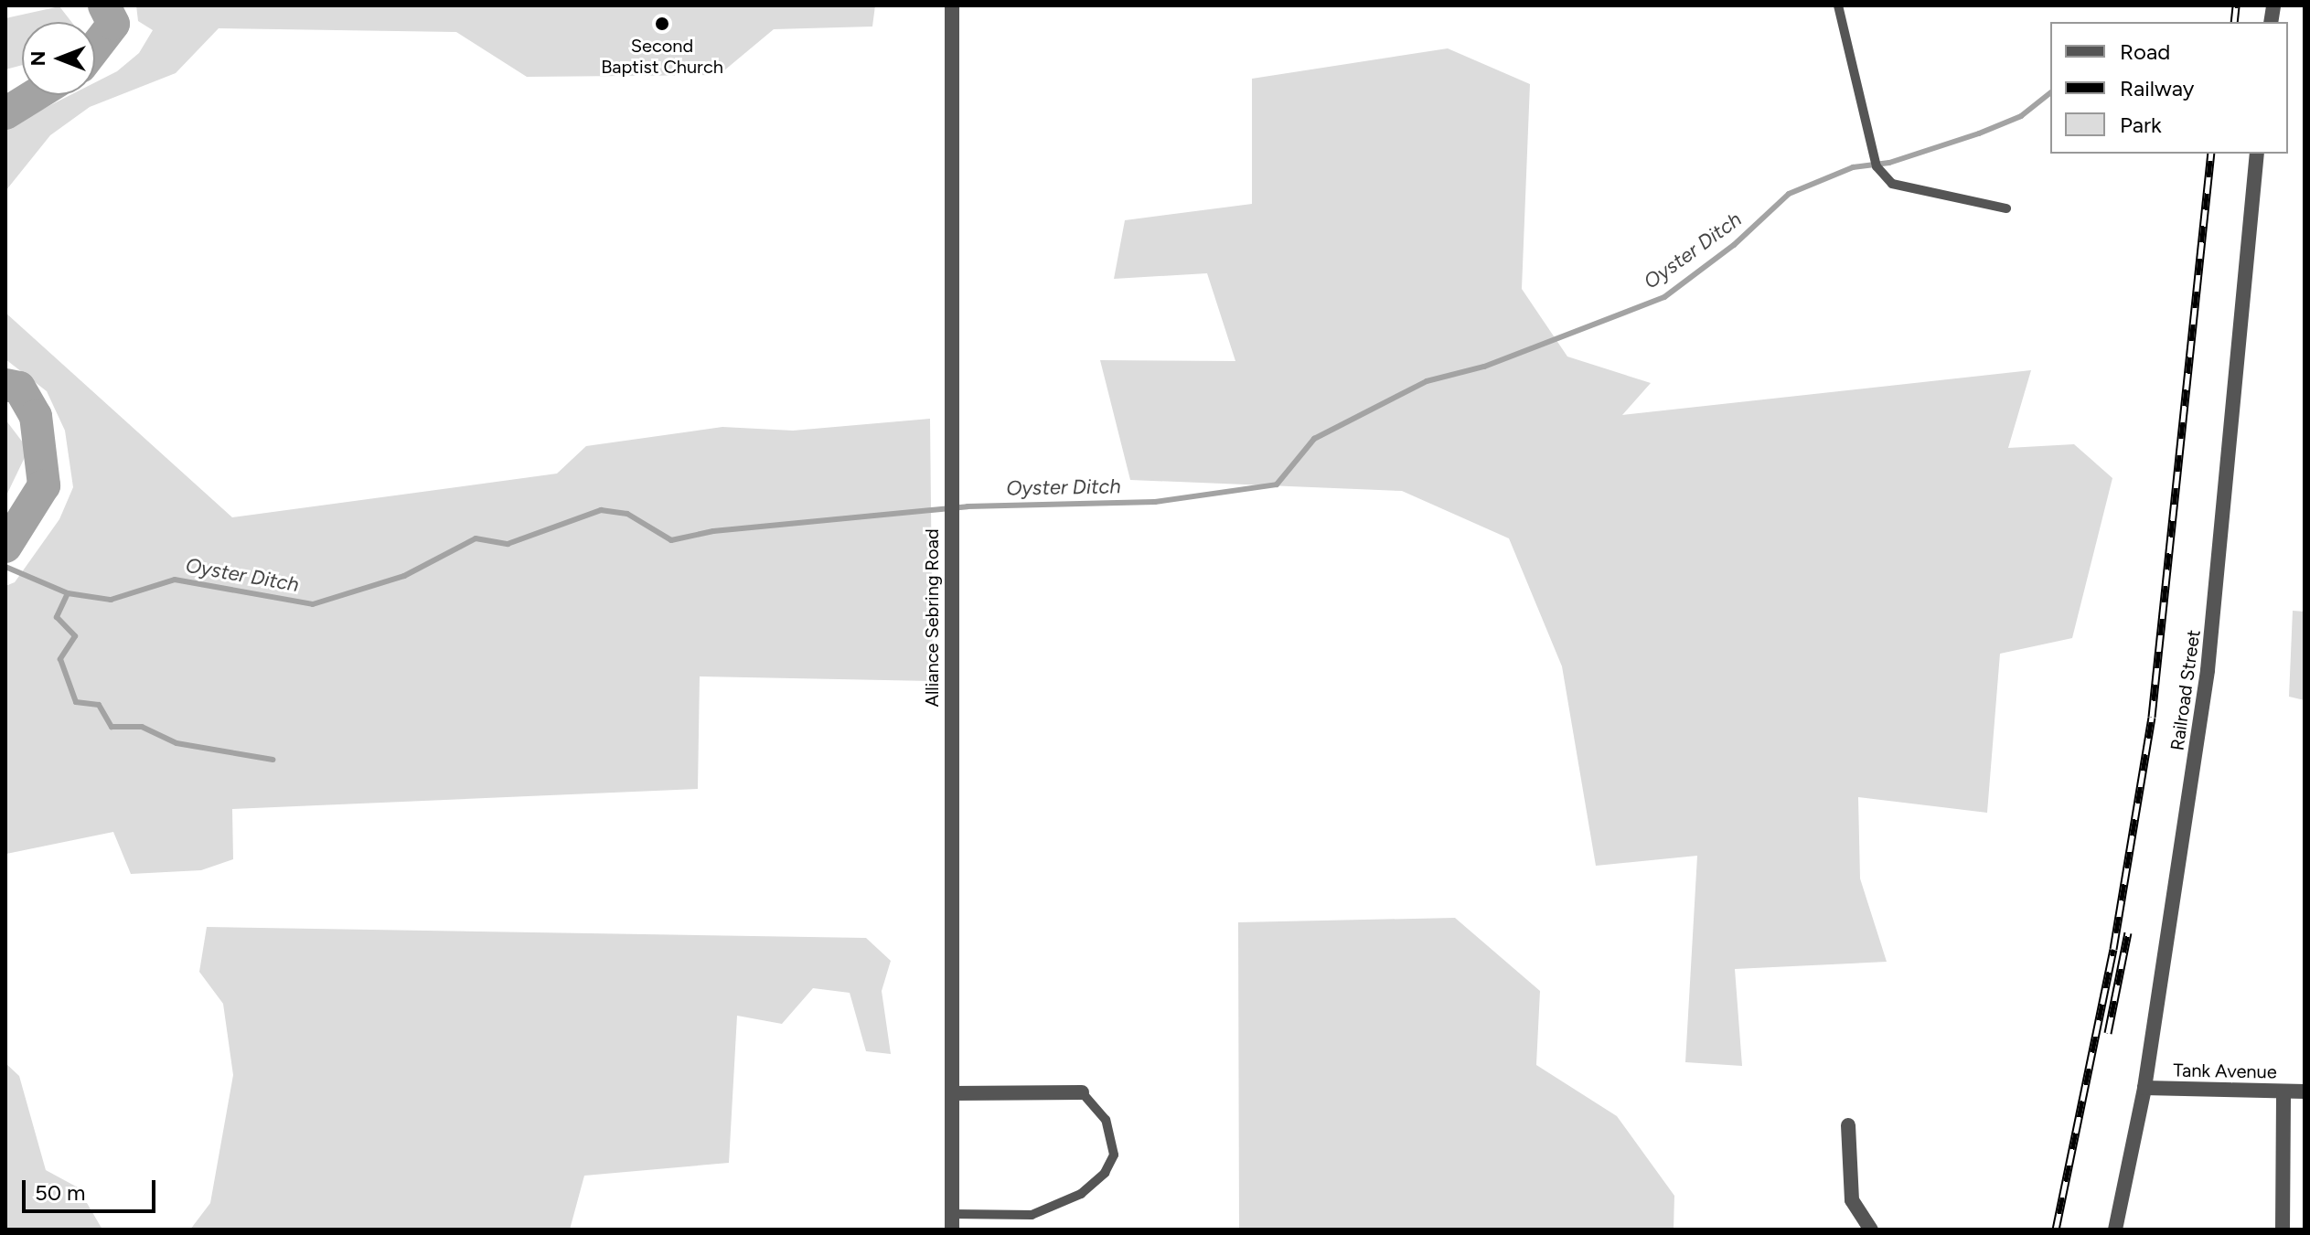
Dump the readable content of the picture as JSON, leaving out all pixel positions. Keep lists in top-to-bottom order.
{
  "streets": {
    "street": ["Alliance Sebring Road", "Railroad Street", "Tank Avenue"]
  },
  "crossings": [
    ["Railroad Street", "Tank Avenue"]
  ],
  "water": ["Oyster Ditch"],
  "places": ["Second Baptist Church"],
  "legend": ["Road", "Railway", "Park"],
  "scale_bar": "50 m",
  "north": "left"
}
